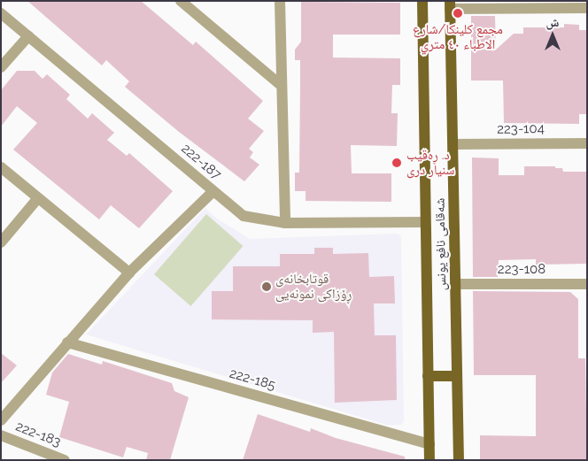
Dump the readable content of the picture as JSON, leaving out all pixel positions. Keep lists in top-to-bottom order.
{
  "streets": {
    "main road": ["شەقامی نافع یونس"],
    "street": [
      "223-104",
      "222-187",
      "223-108",
      "222-185",
      "222-183"
    ]
  },
  "crossings": [
    ["223-104", "شەقامی نافع یونس"],
    ["222-187", "شەقامی نافع یونس"],
    ["شەقامی نافع یونس", "223-108"],
    ["شەقامی نافع یونس", "222-185"]
  ],
  "places": ["مجمع كلينكا/شارع الاطباء ٤٠ متري", "د. ڕەقیب سنیار دری", "قوتابخانەی ڕۆزاکی نمونەیی"],
  "north": "top"
}
